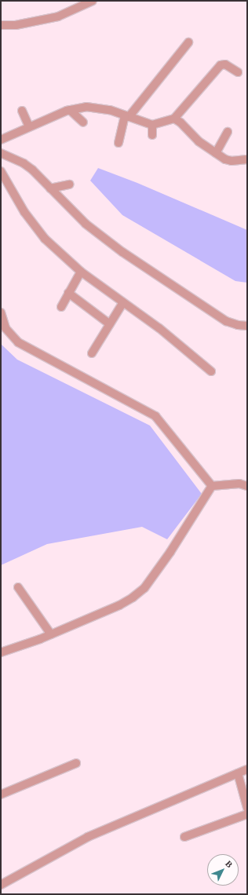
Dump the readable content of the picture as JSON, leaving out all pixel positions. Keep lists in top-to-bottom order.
{
  "north": "top right"
}
